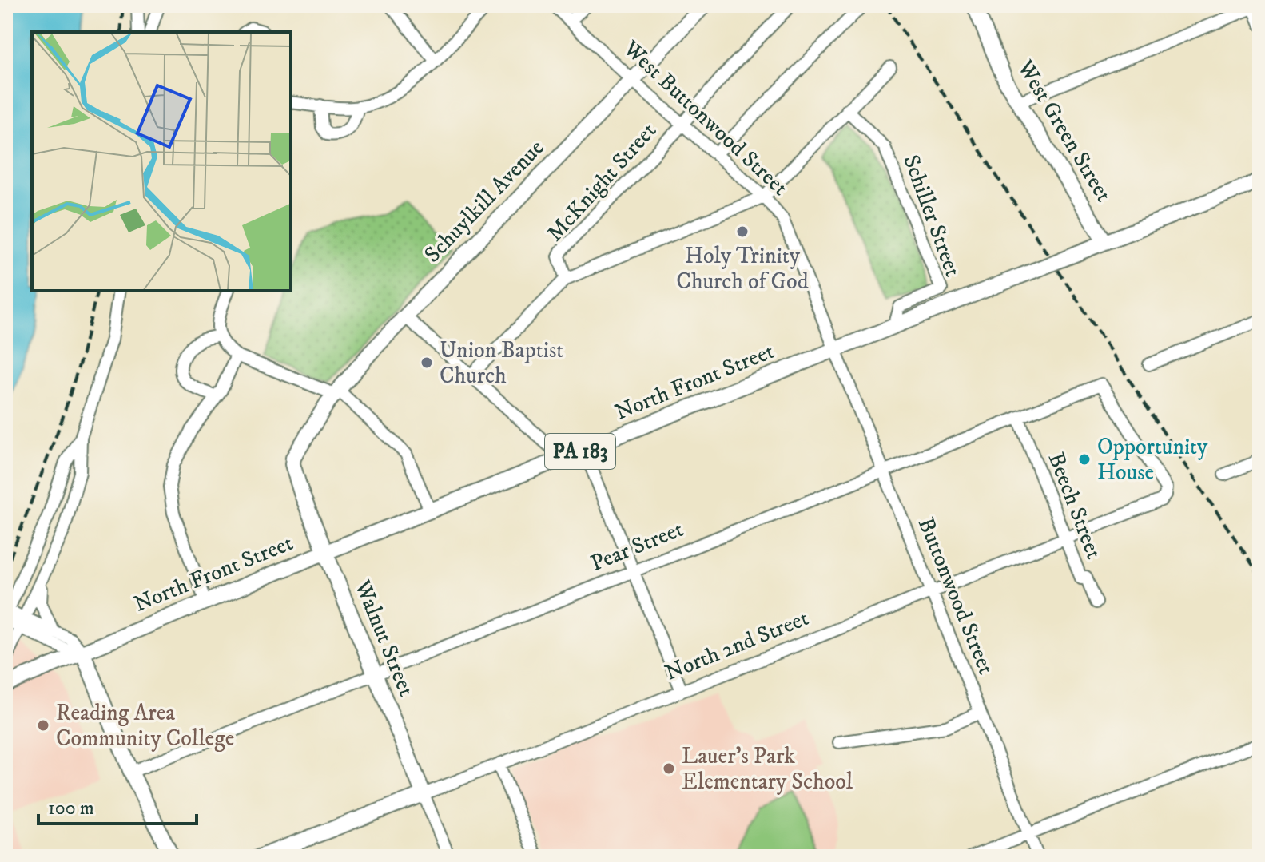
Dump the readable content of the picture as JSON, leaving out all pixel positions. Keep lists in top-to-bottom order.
{
  "streets": {
    "main road": [
      "West Green Street",
      "Schuylkill Avenue",
      "North Front Street",
      "PA 183",
      "Walnut Street",
      "North 2nd Street"
    ],
    "street": [
      "West Buttonwood Street",
      "McKnight Street",
      "Schiller Street",
      "Beech Street",
      "Pear Street",
      "Buttonwood Street"
    ]
  },
  "crossings": [
    ["West Buttonwood Street", "McKnight Street"],
    ["West Buttonwood Street", "Schuylkill Avenue"],
    ["West Buttonwood Street", "North Front Street"],
    ["West Buttonwood Street", "Buttonwood Street"],
    ["West Green Street", "North Front Street"],
    ["Schuylkill Avenue", "Walnut Street"],
    ["Schiller Street", "North Front Street"],
    ["North Front Street", "Buttonwood Street"],
    ["North Front Street", "Walnut Street"],
    ["Beech Street", "Pear Street"],
    ["Beech Street", "North 2nd Street"],
    ["Pear Street", "Buttonwood Street"],
    ["Pear Street", "Walnut Street"],
    ["Pear Street", "North 2nd Street"],
    ["Buttonwood Street", "North 2nd Street"],
    ["Walnut Street", "North 2nd Street"]
  ],
  "places": [
    "Holy Trinity Church of God",
    "Union Baptist Church",
    "Opportunity House",
    "Reading Area Community College",
    "Lauer's Park Elementary School"
  ],
  "scale_bar": "100 m"
}
